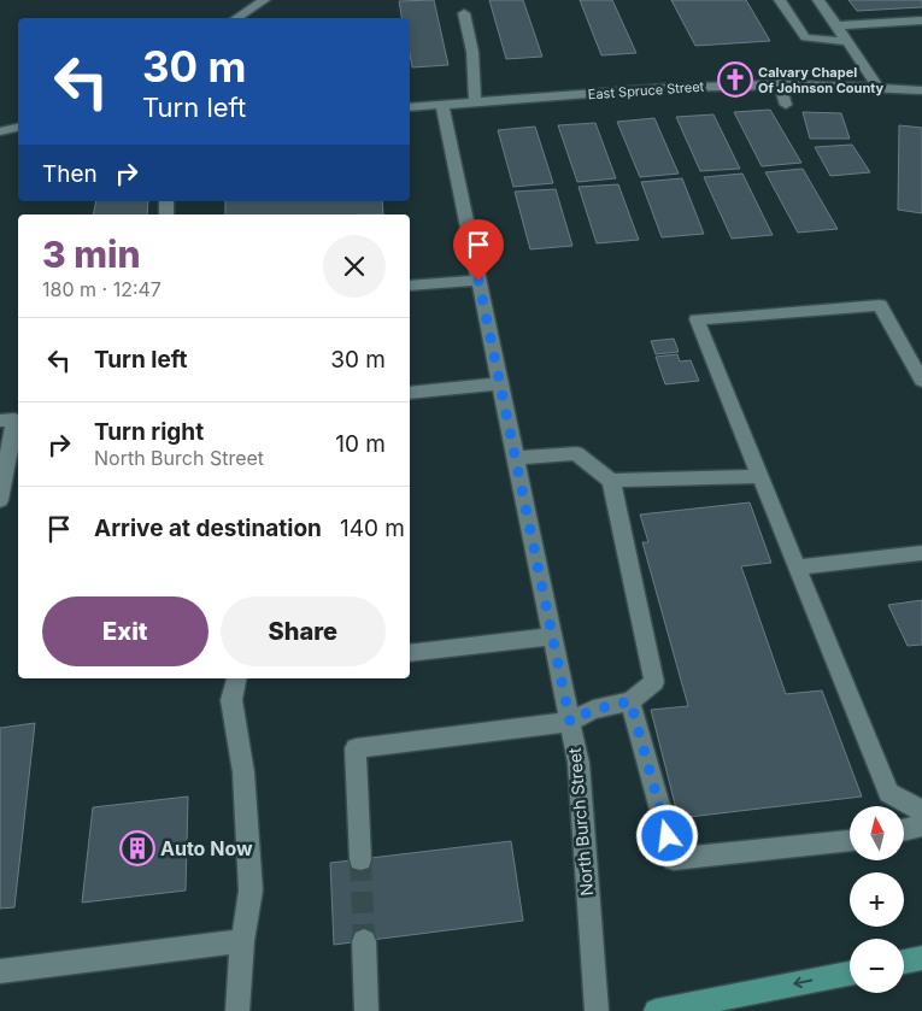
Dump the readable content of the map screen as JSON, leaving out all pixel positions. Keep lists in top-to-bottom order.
{
  "streets": {
    "street": ["East Spruce Street", "North Burch Street"]
  },
  "crossings": [
    ["East Spruce Street", "North Burch Street"]
  ],
  "places": {
    "church": ["Calvary Chapel Of Johnson County"],
    "building": ["Auto Now"]
  },
  "north": "top",
  "page": {
    "turn": ["30 m", "Turn left"],
    "then": "Then",
    "heading": ["3 min", "180 m · 12:47"],
    "list": [
      {
        "name": "Turn left",
        "value": "30 m"
      },
      {
        "name": "Turn right",
        "note": "North Burch Street",
        "value": "10 m"
      },
      {
        "name": "Arrive at destination",
        "value": "140 m"
      }
    ],
    "buttons": ["Exit", "Share"],
    "map_buttons": ["+", "−"]
  }
}
